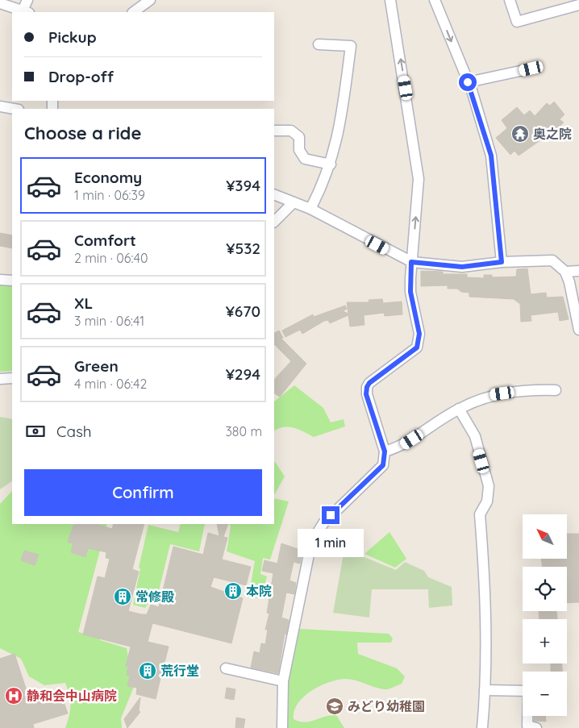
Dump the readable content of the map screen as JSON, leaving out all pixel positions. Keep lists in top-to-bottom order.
{
  "places": {
    "temple": ["奥之院"],
    "building": ["本院", "常修殿", "荒行堂"],
    "hospital": ["静和会中山病院"],
    "school or university": ["みどり幼稚園"]
  },
  "north": "top left",
  "page": {
    "banner": ["Pickup", "Drop-off"],
    "heading": "Choose a ride",
    "list": [
      {
        "name": "Economy",
        "note": "1 min · 06:39",
        "value": "¥394"
      },
      {
        "name": "Comfort",
        "note": "2 min · 06:40",
        "value": "¥532"
      },
      {
        "name": "XL",
        "note": "3 min · 06:41",
        "value": "¥670"
      },
      {
        "name": "Green",
        "note": "4 min · 06:42",
        "value": "¥294"
      }
    ],
    "pay": ["Cash", "380 m"],
    "buttons": "Confirm",
    "map_buttons": ["+", "−"],
    "bubble": "1 min"
  }
}
